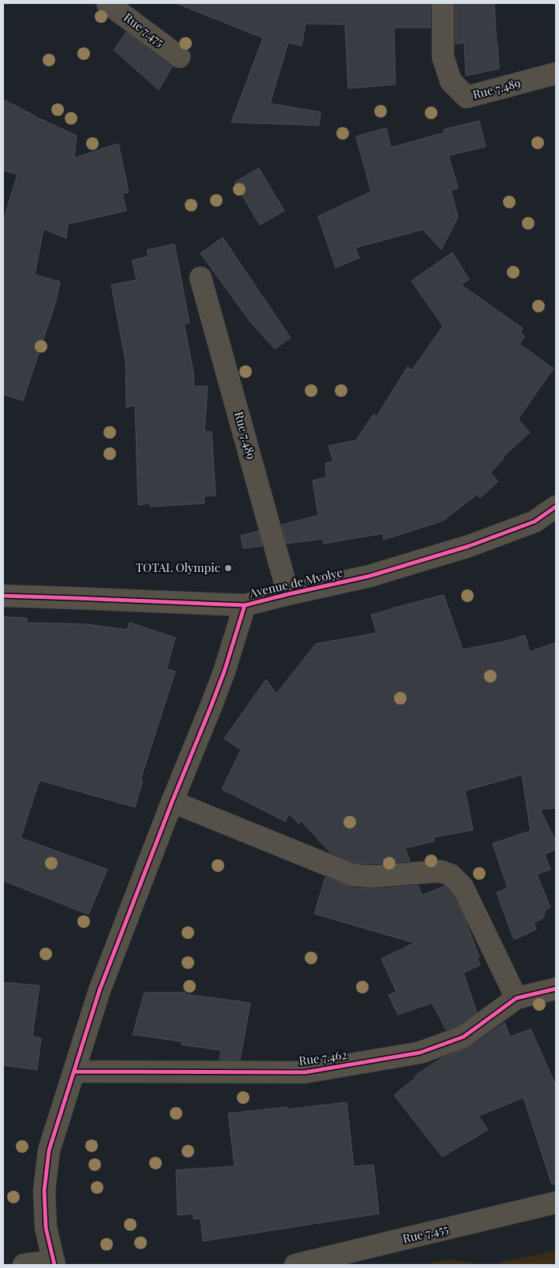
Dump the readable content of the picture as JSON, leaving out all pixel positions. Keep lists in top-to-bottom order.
{
  "streets": {
    "street": [
      "Rue 7.475",
      "Rue 7.489",
      "Avenue de Mvolye",
      "Rue 7.462",
      "Rue 7.455"
    ]
  },
  "crossings": [
    ["Rue 7.489", "Avenue de Mvolye"]
  ],
  "places": ["TOTAL Olympic"]
}
